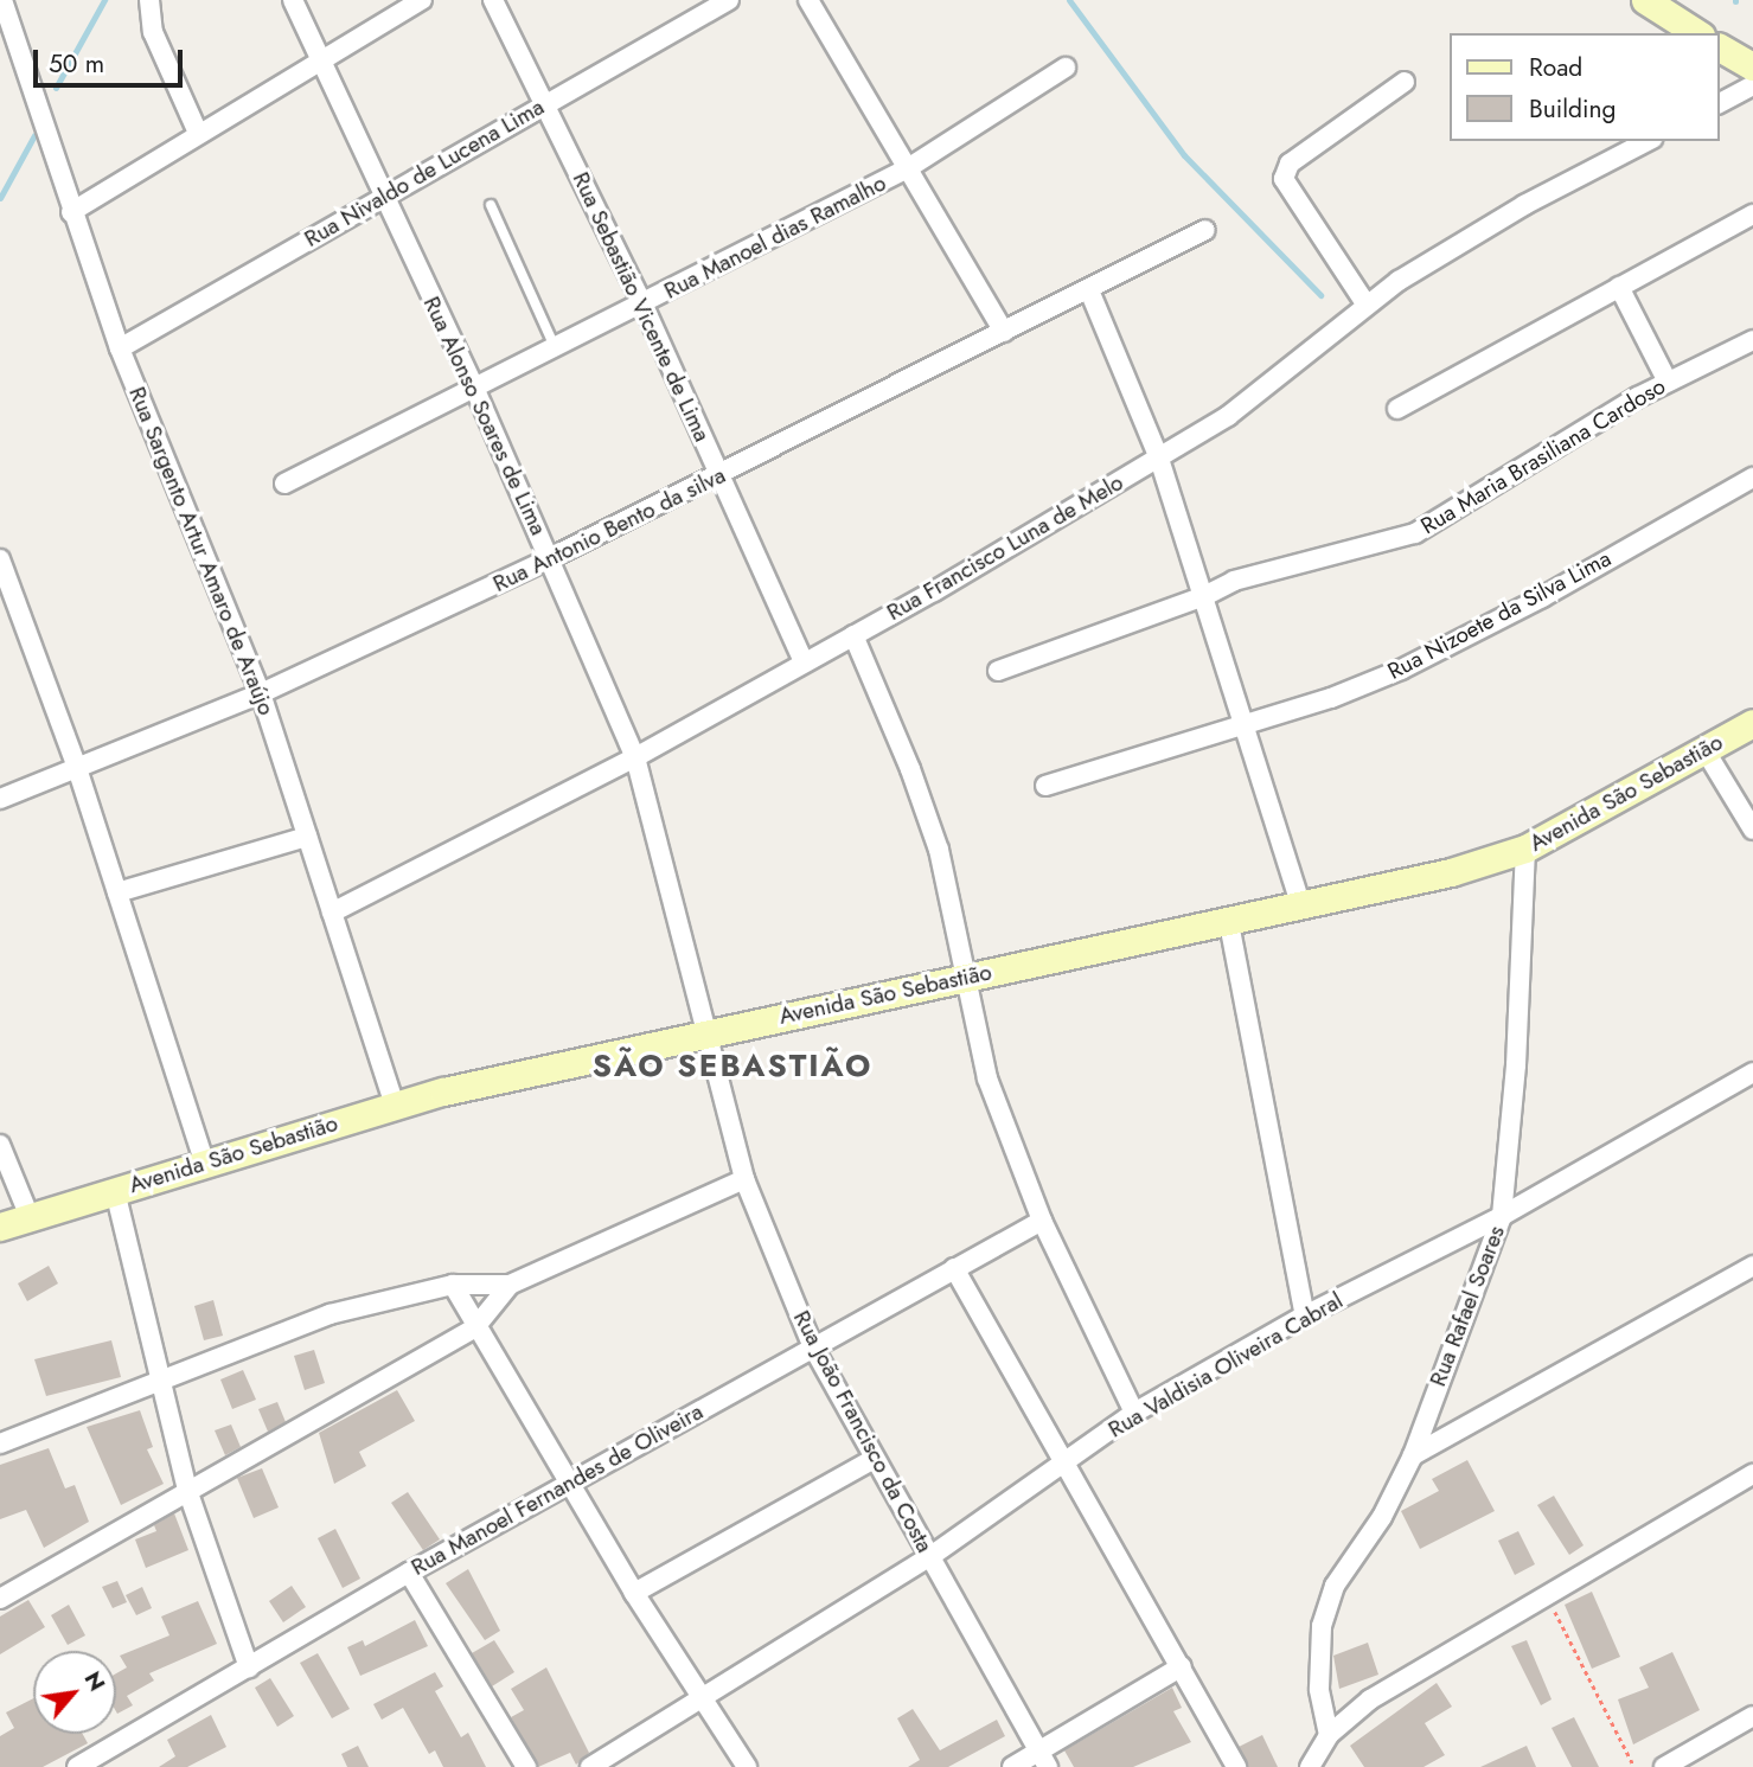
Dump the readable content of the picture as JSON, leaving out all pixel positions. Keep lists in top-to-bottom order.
{
  "streets": {
    "main road": ["Avenida São Sebastião"],
    "street": [
      "Rua Nivaldo de Lucena Lima",
      "Rua Manoel dias Ramalho",
      "Rua Sebastião Vicente de Lima",
      "Rua Alonso Soares de Lima",
      "Rua Maria Brasiliana Cardoso",
      "Rua Antonio Bento da silva",
      "Rua Francisco Luna de Melo",
      "Rua Sargento Artur Amaro de Araújo",
      "Rua Nizoete da Silva Lima",
      "Rua Rafael Soares",
      "Rua Valdisia Oliveira Cabral",
      "Rua João Francisco da Costa",
      "Rua Manoel Fernandes de Oliveira"
    ]
  },
  "crossings": [
    ["Rua Nivaldo de Lucena Lima", "Rua Sebastião Vicente de Lima"],
    ["Rua Nivaldo de Lucena Lima", "Rua Alonso Soares de Lima"],
    ["Rua Nivaldo de Lucena Lima", "Rua Sargento Artur Amaro de Araújo"],
    ["Rua Manoel dias Ramalho", "Rua Sebastião Vicente de Lima"],
    ["Rua Manoel dias Ramalho", "Rua Alonso Soares de Lima"],
    ["Rua Manoel dias Ramalho", "Rua Antonio Bento da silva"],
    ["Rua Sebastião Vicente de Lima", "Rua Antonio Bento da silva"],
    ["Rua Sebastião Vicente de Lima", "Rua Francisco Luna de Melo"],
    ["Rua Alonso Soares de Lima", "Rua Antonio Bento da silva"],
    ["Rua Alonso Soares de Lima", "Rua Francisco Luna de Melo"],
    ["Rua Alonso Soares de Lima", "Avenida São Sebastião"],
    ["Rua Alonso Soares de Lima", "Rua João Francisco da Costa"],
    ["Rua Antonio Bento da silva", "Rua Sargento Artur Amaro de Araújo"],
    ["Rua Francisco Luna de Melo", "Rua Sargento Artur Amaro de Araújo"],
    ["Rua Sargento Artur Amaro de Araújo", "Avenida São Sebastião"],
    ["Avenida São Sebastião", "Rua Rafael Soares"],
    ["Avenida São Sebastião", "Rua João Francisco da Costa"],
    ["Rua Rafael Soares", "Rua Valdisia Oliveira Cabral"],
    ["Rua Valdisia Oliveira Cabral", "Rua João Francisco da Costa"],
    ["Rua João Francisco da Costa", "Rua Manoel Fernandes de Oliveira"]
  ],
  "districts": ["SÃO SEBASTIÃO"],
  "legend": ["Road", "Building"],
  "scale_bar": "50 m",
  "north": "top right"
}
